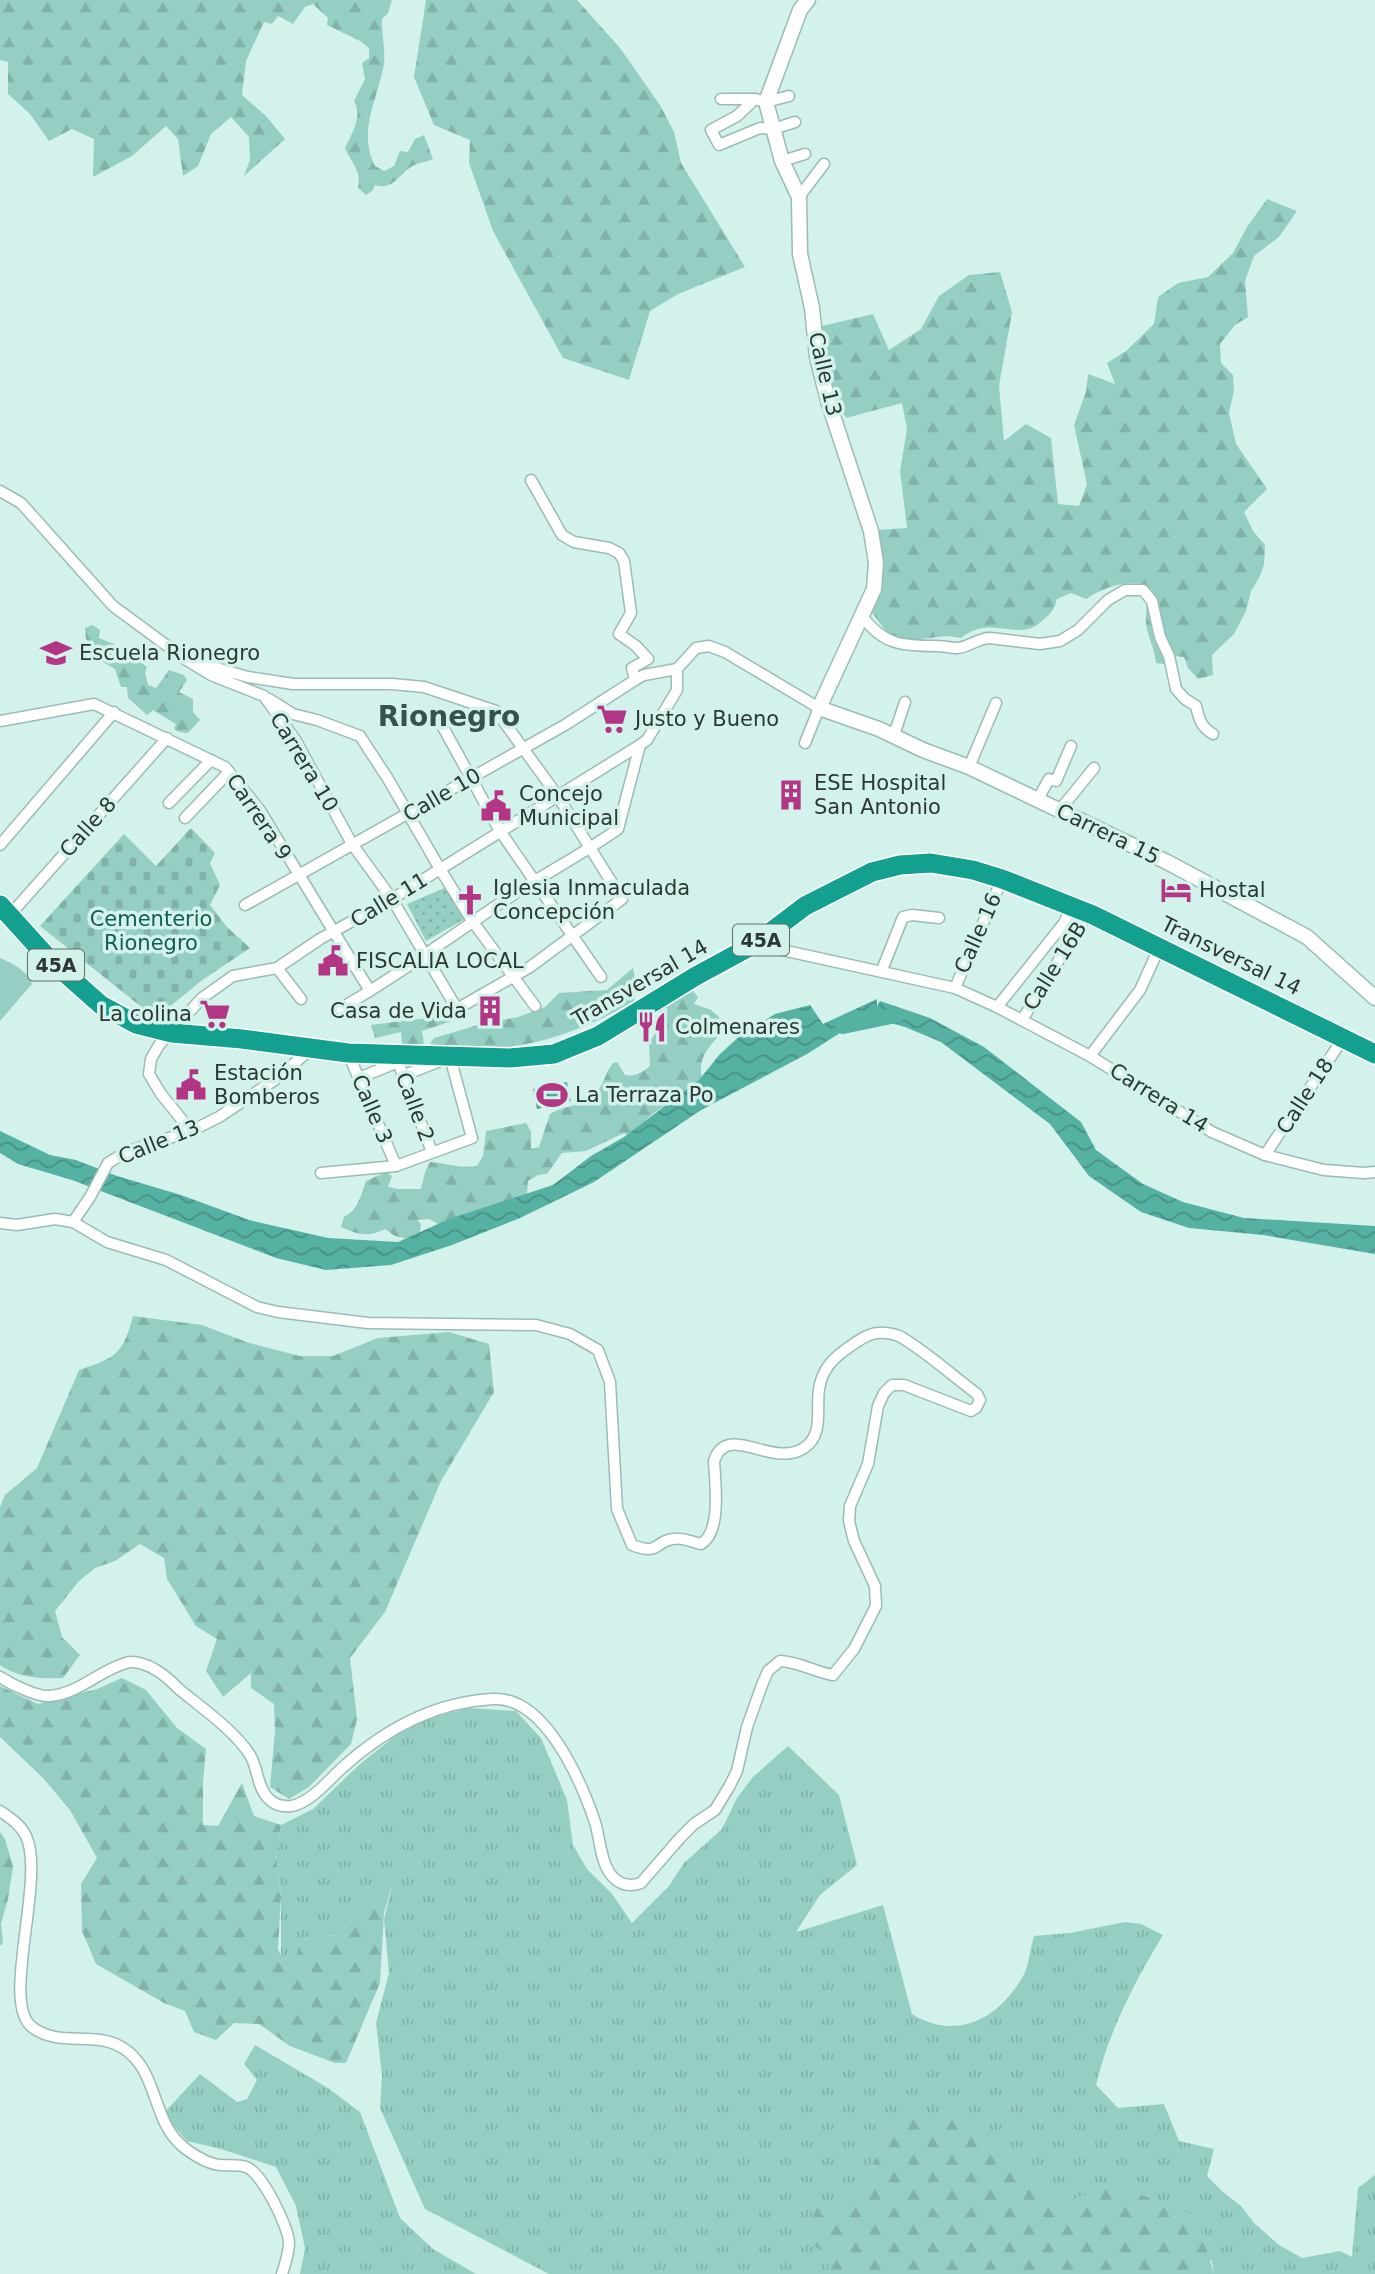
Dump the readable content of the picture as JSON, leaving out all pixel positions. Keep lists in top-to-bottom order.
{
  "streets": {
    "highway": ["45A", "Transversal 14"],
    "street": [
      "Calle 13",
      "Carrera 10",
      "Calle 10",
      "Carrera 9",
      "Calle 8",
      "Carrera 15",
      "Calle 11",
      "Calle 16",
      "Calle 16B",
      "Calle 18",
      "Carrera 14",
      "Calle 2",
      "Calle 3"
    ]
  },
  "crossings": [
    ["Calle 13", "Carrera 15"],
    ["Calle 13", "Calle 11"],
    ["Calle 13", "Transversal 14"],
    ["Carrera 10", "Calle 10"],
    ["Carrera 10", "Calle 11"],
    ["Calle 10", "Carrera 9"],
    ["Carrera 9", "Calle 8"],
    ["Carrera 9", "Calle 11"],
    ["Calle 8", "Transversal 14"],
    ["Calle 11", "Transversal 14"],
    ["Calle 16", "Transversal 14"],
    ["Calle 16", "Carrera 14"],
    ["Transversal 14", "Calle 16B"],
    ["Transversal 14", "Calle 18"],
    ["Transversal 14", "Carrera 14"],
    ["Transversal 14", "Calle 3"],
    ["Calle 16B", "Carrera 14"],
    ["Calle 18", "Carrera 14"],
    ["Calle 2", "Calle 3"]
  ],
  "districts": ["Rionegro"],
  "parks": ["Cementerio Rionegro"],
  "places": {
    "school or university": ["Escuela Rionegro"],
    "supermarket": ["Justo y Bueno", "La colina"],
    "building": ["ESE Hospital San Antonio", "Casa de Vida"],
    "public building": ["Concejo Municipal", "FISCALIA LOCAL", "Estación Bomberos"],
    "hotel": ["Hostal"],
    "church": ["Iglesia Inmaculada Concepción"],
    "restaurant": ["Colmenares"],
    "sports": ["La Terraza Po"]
  }
}
